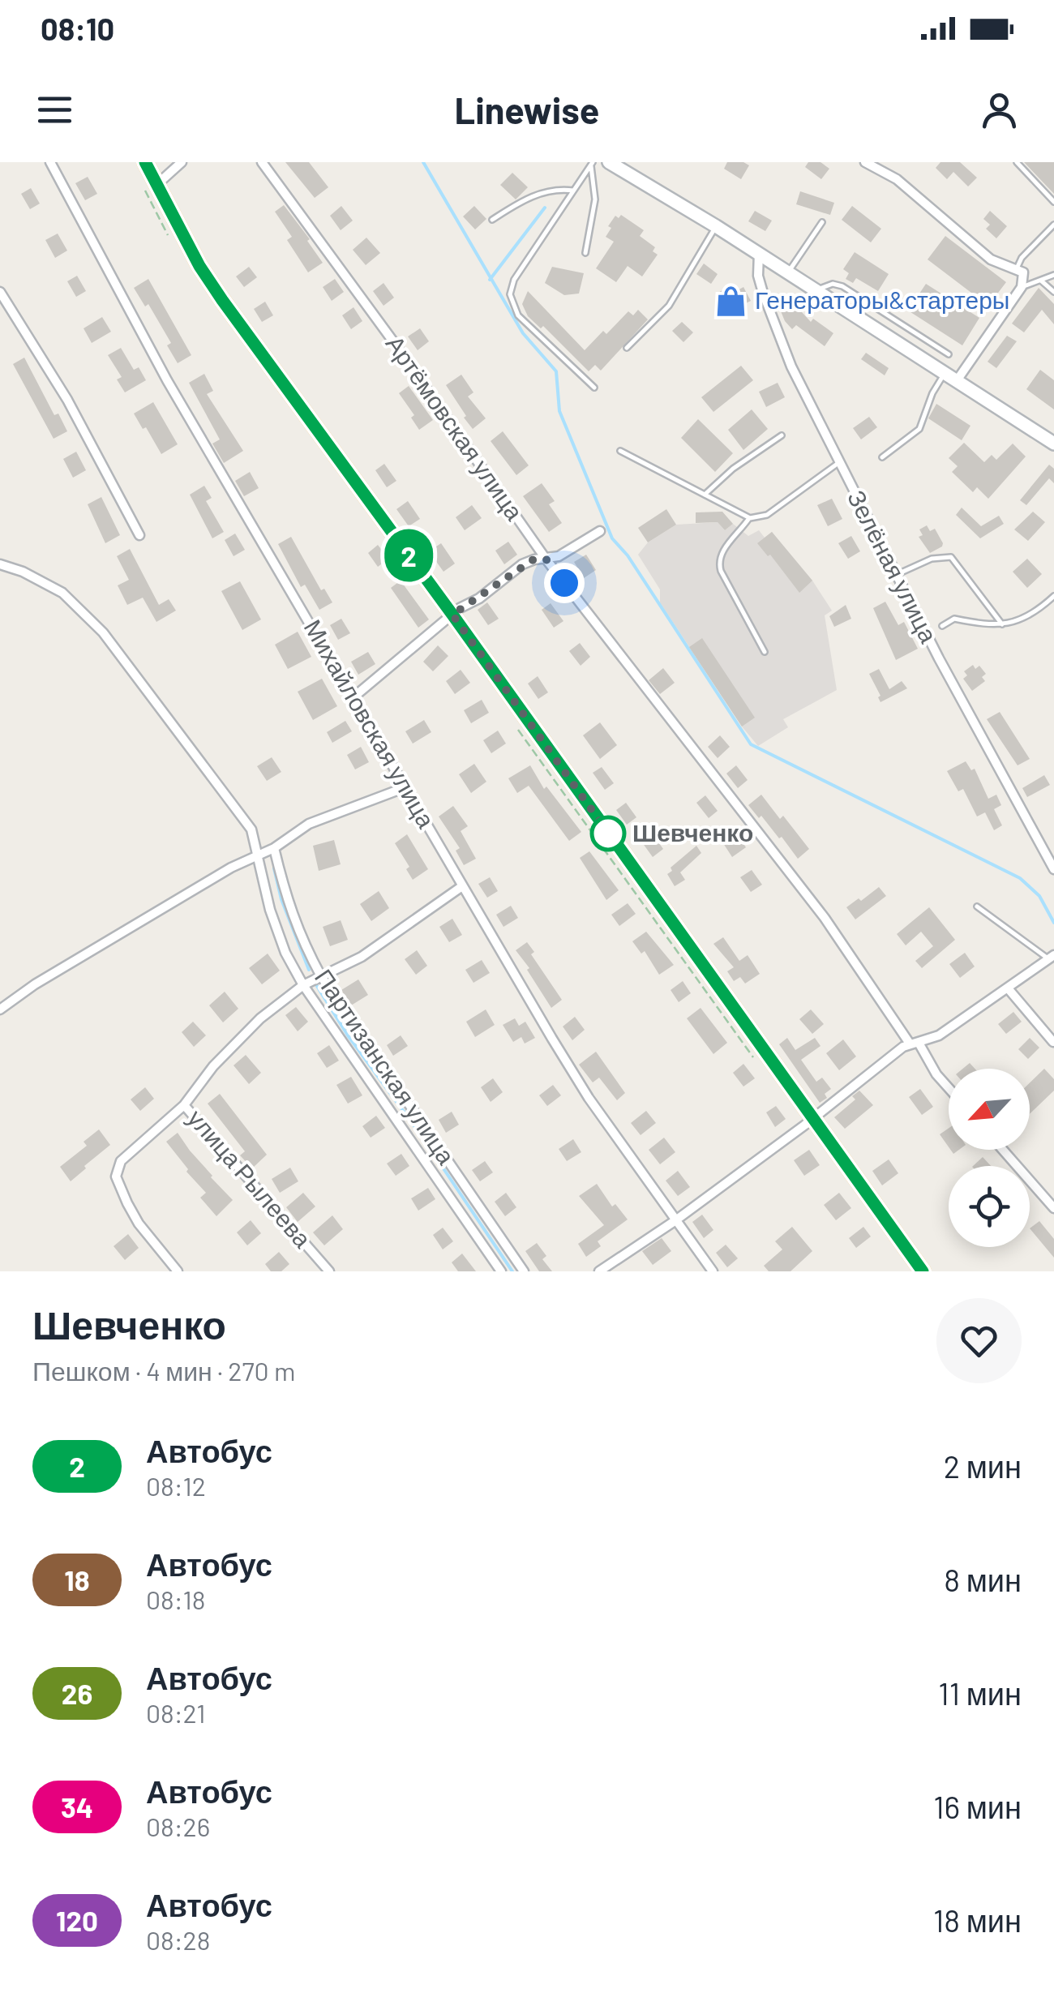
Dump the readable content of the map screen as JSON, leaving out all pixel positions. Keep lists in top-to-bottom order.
{
  "streets": {
    "street": [
      "Артёмовская улица",
      "Зелёная улица",
      "Михайловская улица",
      "Партизанская улица",
      "улица Рылеева"
    ]
  },
  "crossings": [
    ["Михайловская улица", "улица Рылеева"],
    ["Партизанская улица", "улица Рылеева"]
  ],
  "places": {
    "shop": ["Генераторы&стартеры"],
    "other": ["Шевченко"]
  },
  "lines": ["bus line 2"],
  "north": "bottom left",
  "page": {
    "status": "08:10",
    "header": "Linewise",
    "on_map": "2",
    "heading": ["Шевченко", "Пешком · 4 мин · 270 m"],
    "list": [
      {
        "mark": "2",
        "name": "Автобус",
        "note": "08:12",
        "value": "2 мин"
      },
      {
        "mark": "18",
        "name": "Автобус",
        "note": "08:18",
        "value": "8 мин"
      },
      {
        "mark": "26",
        "name": "Автобус",
        "note": "08:21",
        "value": "11 мин"
      },
      {
        "mark": "34",
        "name": "Автобус",
        "note": "08:26",
        "value": "16 мин"
      },
      {
        "mark": "120",
        "name": "Автобус",
        "note": "08:28",
        "value": "18 мин"
      }
    ]
  }
}
